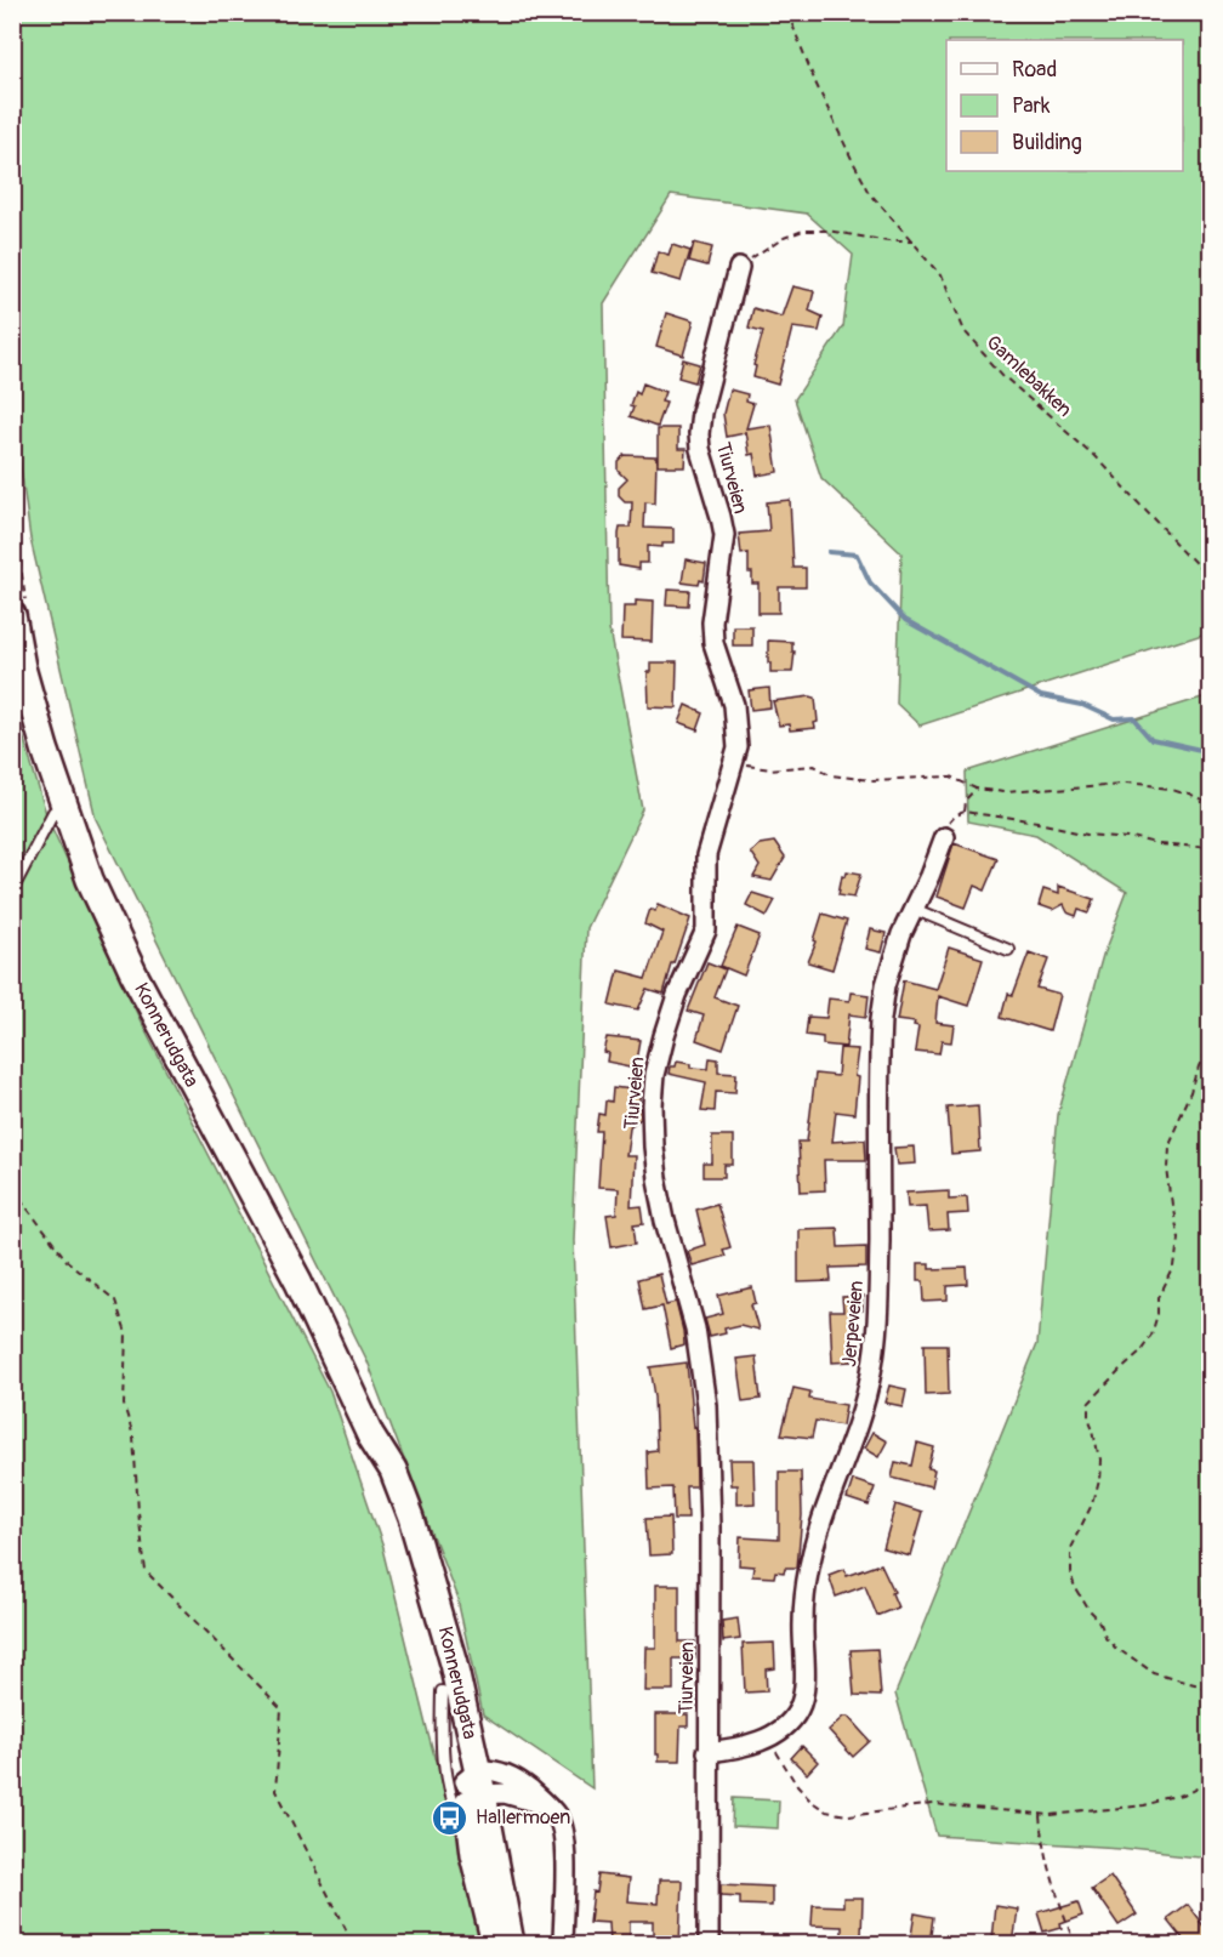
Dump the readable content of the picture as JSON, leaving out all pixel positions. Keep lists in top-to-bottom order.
{
  "streets": {
    "main road": ["Konnerudgata"],
    "street": ["Tiurveien", "Jerpeveien"],
    "path": ["Gamlebakken"]
  },
  "crossings": [
    ["Tiurveien", "Jerpeveien"]
  ],
  "places": {
    "bus stop": ["Hallermoen"]
  },
  "legend": ["Road", "Park", "Building"]
}
